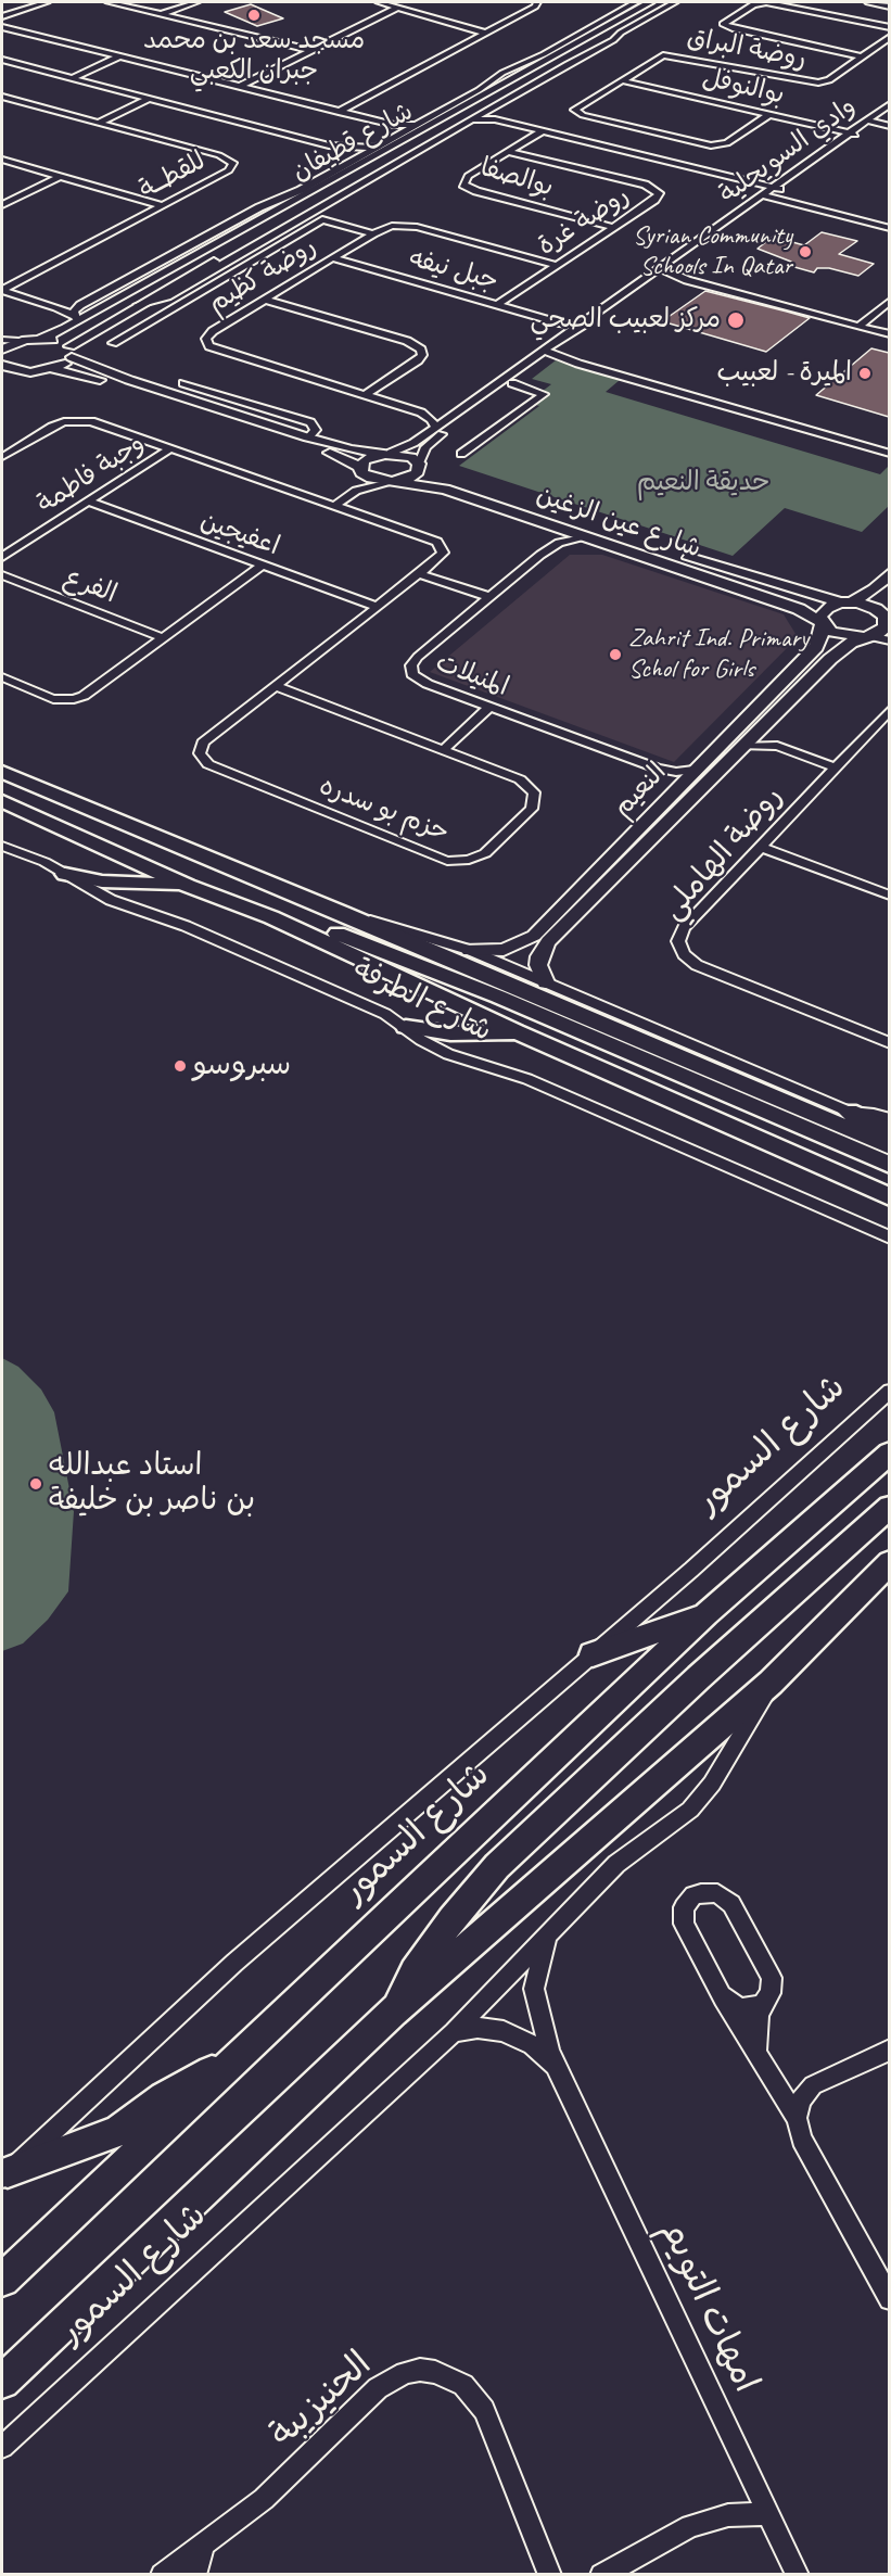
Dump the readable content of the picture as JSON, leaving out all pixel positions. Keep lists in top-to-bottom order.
{
  "streets": {
    "main road": ["شارع الطرفة", "شارع السمور"],
    "street": [
      "روضة البراق",
      "بوالنوفل",
      "شارع قطيفان",
      "وادي السويحلية",
      "للقطــة",
      "بوالصفا",
      "روضة غرة",
      "جبل نيفه",
      "روضة كظيم",
      "وجبة فاطمة",
      "شارع عين الزغين",
      "اعفيجين",
      "الفرع",
      "المنيلات",
      "النعيم",
      "حزم بو سدره",
      "روضة الهاملي",
      "امهات التويم",
      "الحنيزيبة"
    ]
  },
  "crossings": [
    ["روضة البراق", "بوالنوفل"],
    ["بوالنوفل", "وادي السويحلية"],
    ["شارع قطيفان", "للقطــة"],
    ["شارع قطيفان", "بوالصفا"],
    ["وادي السويحلية", "بوالصفا"],
    ["وادي السويحلية", "جبل نيفه"],
    ["وادي السويحلية", "روضة كظيم"],
    ["وادي السويحلية", "شارع عين الزغين"],
    ["بوالصفا", "روضة غرة"],
    ["روضة غرة", "جبل نيفه"],
    ["روضة غرة", "روضة كظيم"],
    ["جبل نيفه", "روضة كظيم"],
    ["وجبة فاطمة", "اعفيجين"],
    ["وجبة فاطمة", "حزم بو سدره"],
    ["شارع عين الزغين", "المنيلات"],
    ["شارع عين الزغين", "النعيم"],
    ["اعفيجين", "حزم بو سدره"],
    ["المنيلات", "النعيم"],
    ["النعيم", "شارع الطرفة"],
    ["شارع السمور", "امهات التويم"]
  ],
  "parks": ["حديقة النعيم"],
  "places": [
    "مسجد سعد بن محمد جبران الكعبي",
    "Syrian Community Schools In Qatar",
    "مركز لعبيب الصحي",
    "الميرة - لعبيب",
    "Zahrit Ind. Primary Schol for Girls",
    "سبروسو",
    "استاد عبدالله بن ناصر بن خليفة"
  ]
}
